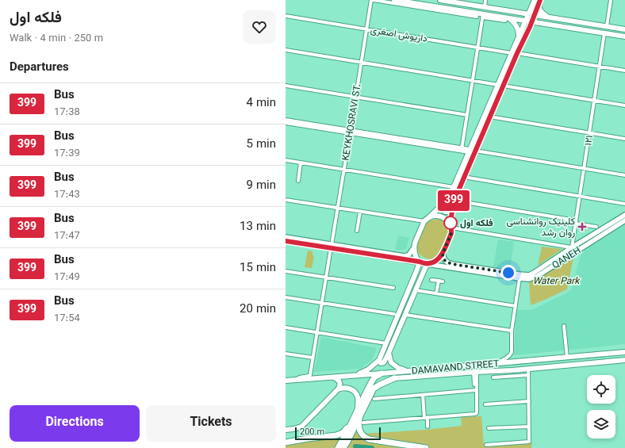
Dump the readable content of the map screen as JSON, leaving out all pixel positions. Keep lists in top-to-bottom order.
{
  "streets": {
    "main road": ["QANEH", "DAMAVAND STREET"],
    "street": ["داریوش اصغری", "KEYKHOSRAVI ST.", "۱۲۱"]
  },
  "crossings": [
    ["داریوش اصغری", "KEYKHOSRAVI ST."],
    ["داریوش اصغری", "۱۲۱"],
    ["KEYKHOSRAVI ST.", "DAMAVAND STREET"],
    ["۱۲۱", "QANEH"]
  ],
  "parks": ["Water Park"],
  "places": {
    "other": ["فلکه اول"],
    "health": ["کلینیک روانشناسی روان رشد"]
  },
  "lines": ["bus line 399"],
  "scale_bar": "200 m",
  "page": {
    "heading": [
      ["فلکه اول", "Walk · 4 min · 250 m"],
      "Departures"
    ],
    "on_map": "399",
    "list": [
      {
        "mark": "399",
        "name": "Bus",
        "note": "17:38",
        "value": "4 min"
      },
      {
        "mark": "399",
        "name": "Bus",
        "note": "17:39",
        "value": "5 min"
      },
      {
        "mark": "399",
        "name": "Bus",
        "note": "17:43",
        "value": "9 min"
      },
      {
        "mark": "399",
        "name": "Bus",
        "note": "17:47",
        "value": "13 min"
      },
      {
        "mark": "399",
        "name": "Bus",
        "note": "17:49",
        "value": "15 min"
      },
      {
        "mark": "399",
        "name": "Bus",
        "note": "17:54",
        "value": "20 min"
      }
    ],
    "buttons": ["Directions", "Tickets"],
    "scale": "200 m"
  }
}
